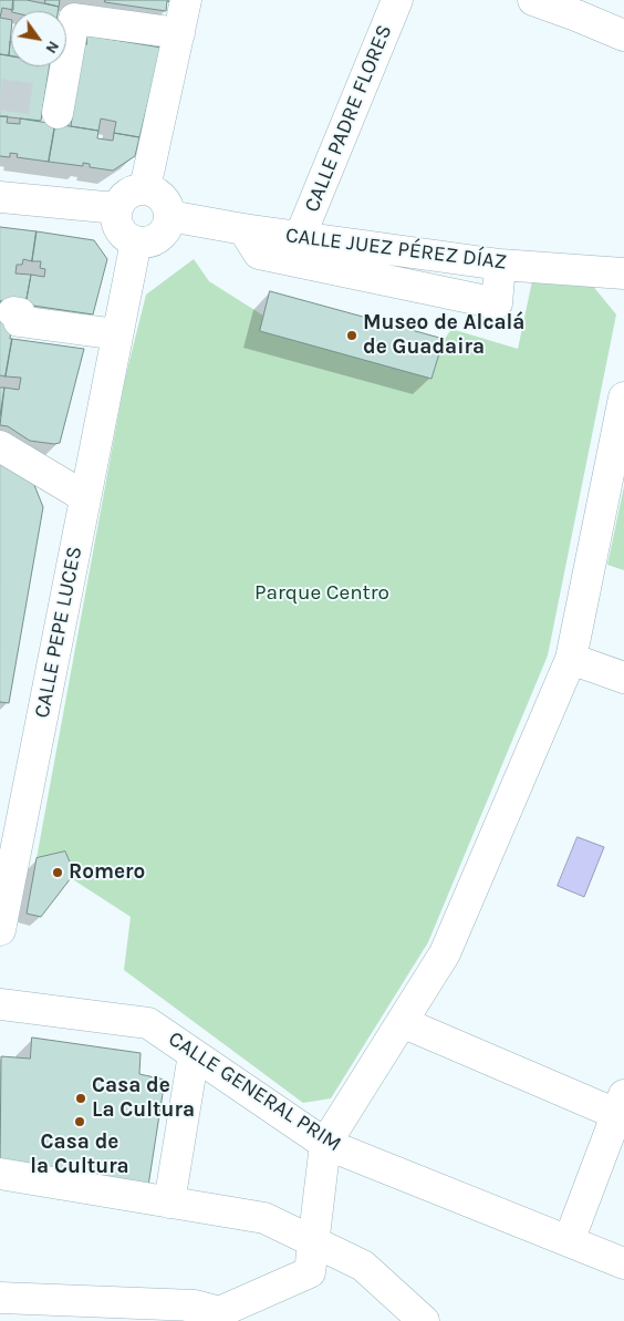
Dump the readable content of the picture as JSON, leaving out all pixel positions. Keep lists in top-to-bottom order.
{
  "streets": {
    "street": [
      "CALLE PADRE FLORES",
      "CALLE JUEZ PÉREZ DÍAZ",
      "CALLE PEPE LUCES",
      "CALLE GENERAL PRIM"
    ]
  },
  "crossings": [
    ["CALLE PADRE FLORES", "CALLE JUEZ PÉREZ DÍAZ"],
    ["CALLE JUEZ PÉREZ DÍAZ", "CALLE PEPE LUCES"]
  ],
  "parks": ["Parque Centro"],
  "places": [
    "Museo de Alcalá de Guadaira",
    "Romero",
    "Casa de La Cultura",
    "Casa de la Cultura"
  ],
  "north": "bottom right"
}
